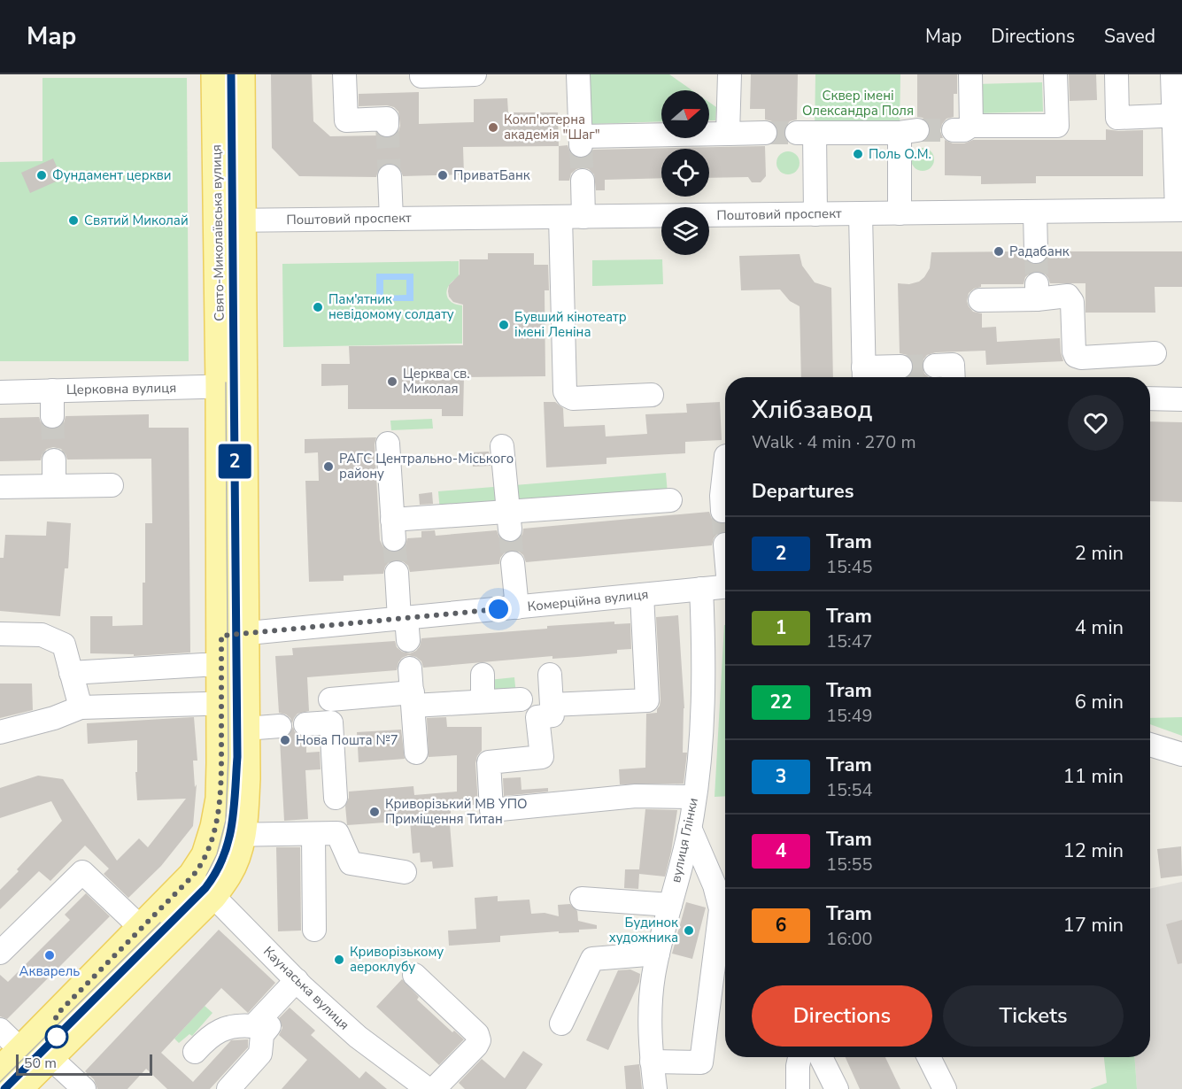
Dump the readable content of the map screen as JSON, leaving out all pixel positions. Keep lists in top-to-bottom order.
{
  "streets": {
    "main road": ["Свято-Миколаївська вулиця"],
    "street": [
      "Поштовий проспект",
      "Церковна вулиця",
      "Комерційна вулиця",
      "вулиця Глінки",
      "Каунаська вулиця"
    ]
  },
  "crossings": [
    ["Поштовий проспект", "Свято-Миколаївська вулиця"],
    ["Свято-Миколаївська вулиця", "Церковна вулиця"],
    ["Свято-Миколаївська вулиця", "Комерційна вулиця"],
    ["Свято-Миколаївська вулиця", "Каунаська вулиця"],
    ["Комерційна вулиця", "вулиця Глінки"]
  ],
  "parks": ["Сквер імені Олександра Поля"],
  "places": [
    "Комп'ютерна академія \"Шаг\"",
    "Поль О.М.",
    "Фундамент церкви",
    "ПриватБанк",
    "Святий Миколай",
    "Радабанк",
    "Пам'ятник невідомому солдату",
    "Бувший кінотеатр імені Леніна",
    "Церква св. Миколая",
    "РАГС Центрально-Міського району",
    "Нова Пошта №7",
    "Криворізький МВ УПО Приміщення Титан",
    "Будинок художника",
    "Акварель",
    "Криворізькому аероклубу"
  ],
  "lines": ["tram line 2"],
  "scale_bar": "50 m",
  "north": "right",
  "page": {
    "header": "Map",
    "nav": ["Map", "Directions", "Saved"],
    "on_map": "2",
    "heading": [
      ["Хлібзавод", "Walk · 4 min · 270 m"],
      "Departures"
    ],
    "list": [
      {
        "mark": "2",
        "name": "Tram",
        "note": "15:45",
        "value": "2 min"
      },
      {
        "mark": "1",
        "name": "Tram",
        "note": "15:47",
        "value": "4 min"
      },
      {
        "mark": "22",
        "name": "Tram",
        "note": "15:49",
        "value": "6 min"
      },
      {
        "mark": "3",
        "name": "Tram",
        "note": "15:54",
        "value": "11 min"
      },
      {
        "mark": "4",
        "name": "Tram",
        "note": "15:55",
        "value": "12 min"
      },
      {
        "mark": "6",
        "name": "Tram",
        "note": "16:00",
        "value": "17 min"
      }
    ],
    "buttons": ["Directions", "Tickets"],
    "scale": "50 m"
  }
}
